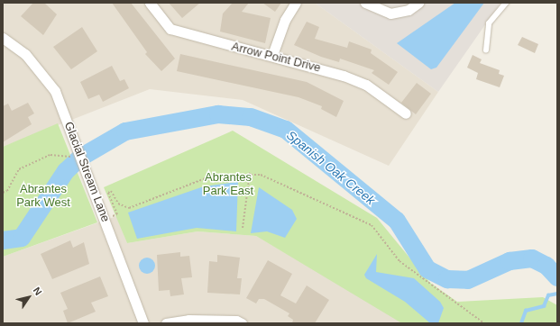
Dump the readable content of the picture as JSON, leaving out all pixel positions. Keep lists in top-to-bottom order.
{
  "streets": {
    "street": ["Arrow Point Drive", "Glacial Stream Lane"]
  },
  "water": ["Spanish Oak Creek"],
  "parks": ["Abrantes Park East", "Abrantes Park West"],
  "north": "top right"
}
